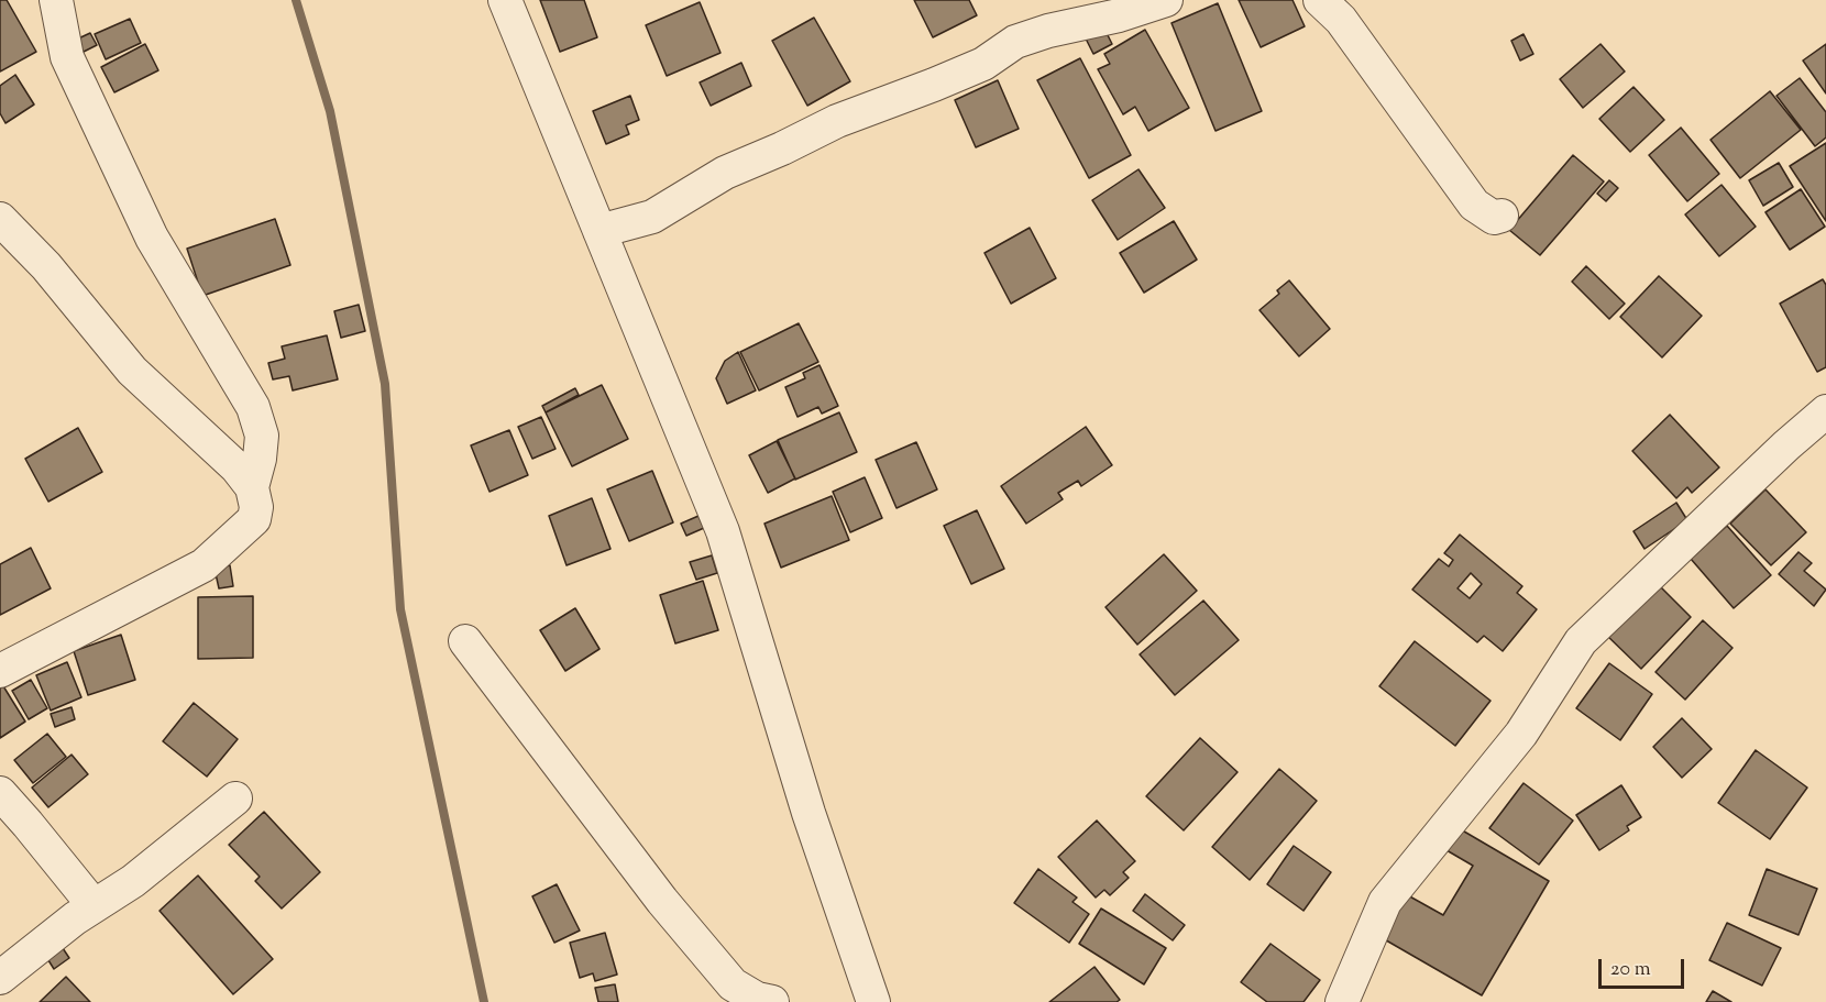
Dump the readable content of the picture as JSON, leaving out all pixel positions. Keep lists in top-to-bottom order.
{
  "scale_bar": "20 m"
}
